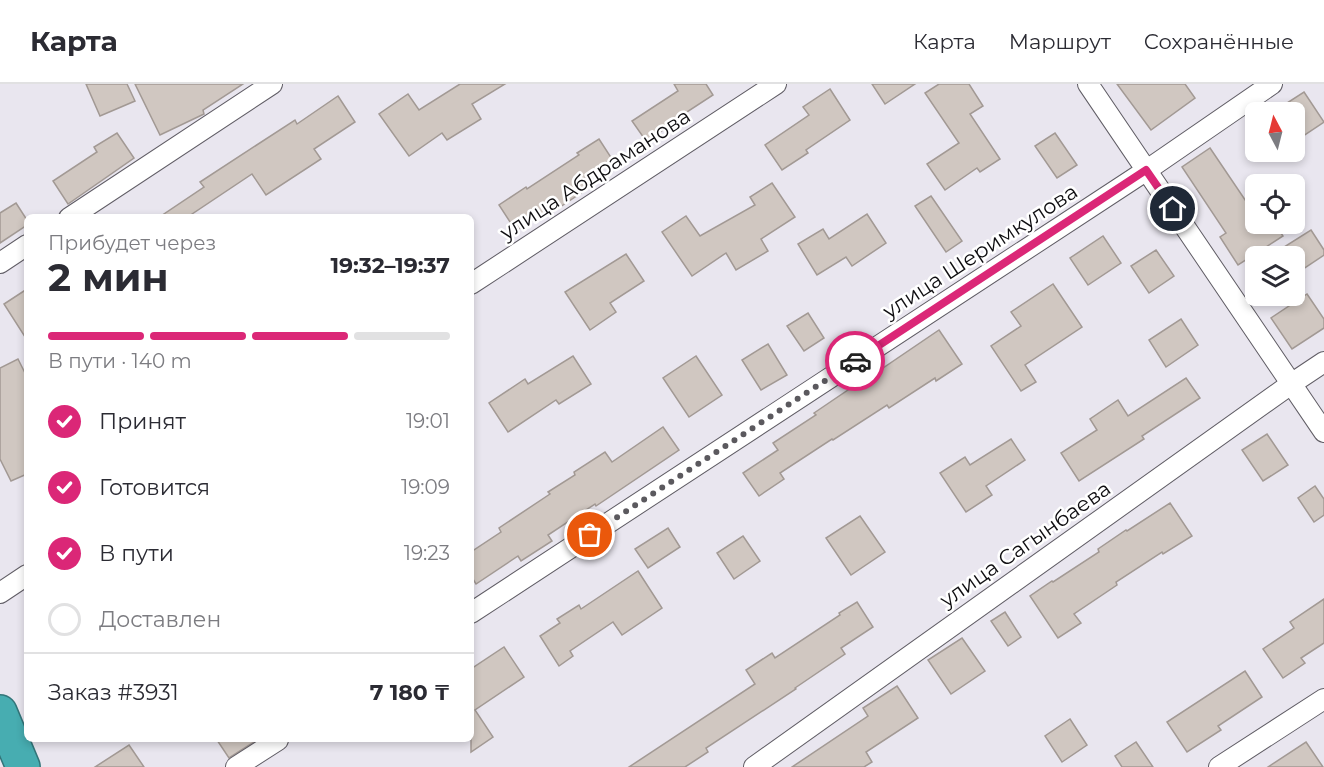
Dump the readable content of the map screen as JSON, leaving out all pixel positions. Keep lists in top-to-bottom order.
{
  "streets": {
    "street": ["улица Абдраманова", "улица Шеримкулова", "улица Сагынбаева"]
  },
  "north": "top",
  "page": {
    "header": "Карта",
    "nav": ["Карта", "Маршрут", "Сохранённые"],
    "heading": ["2 мин", "Прибудет через", "19:32–19:37"],
    "panel": ["Заказ #3931", "7 180 ₸"],
    "bar": "В пути · 140 m",
    "list": [
      ["Принят", "19:01"],
      ["Готовится", "19:09"],
      ["В пути", "19:23"],
      "Доставлен"
    ]
  }
}
